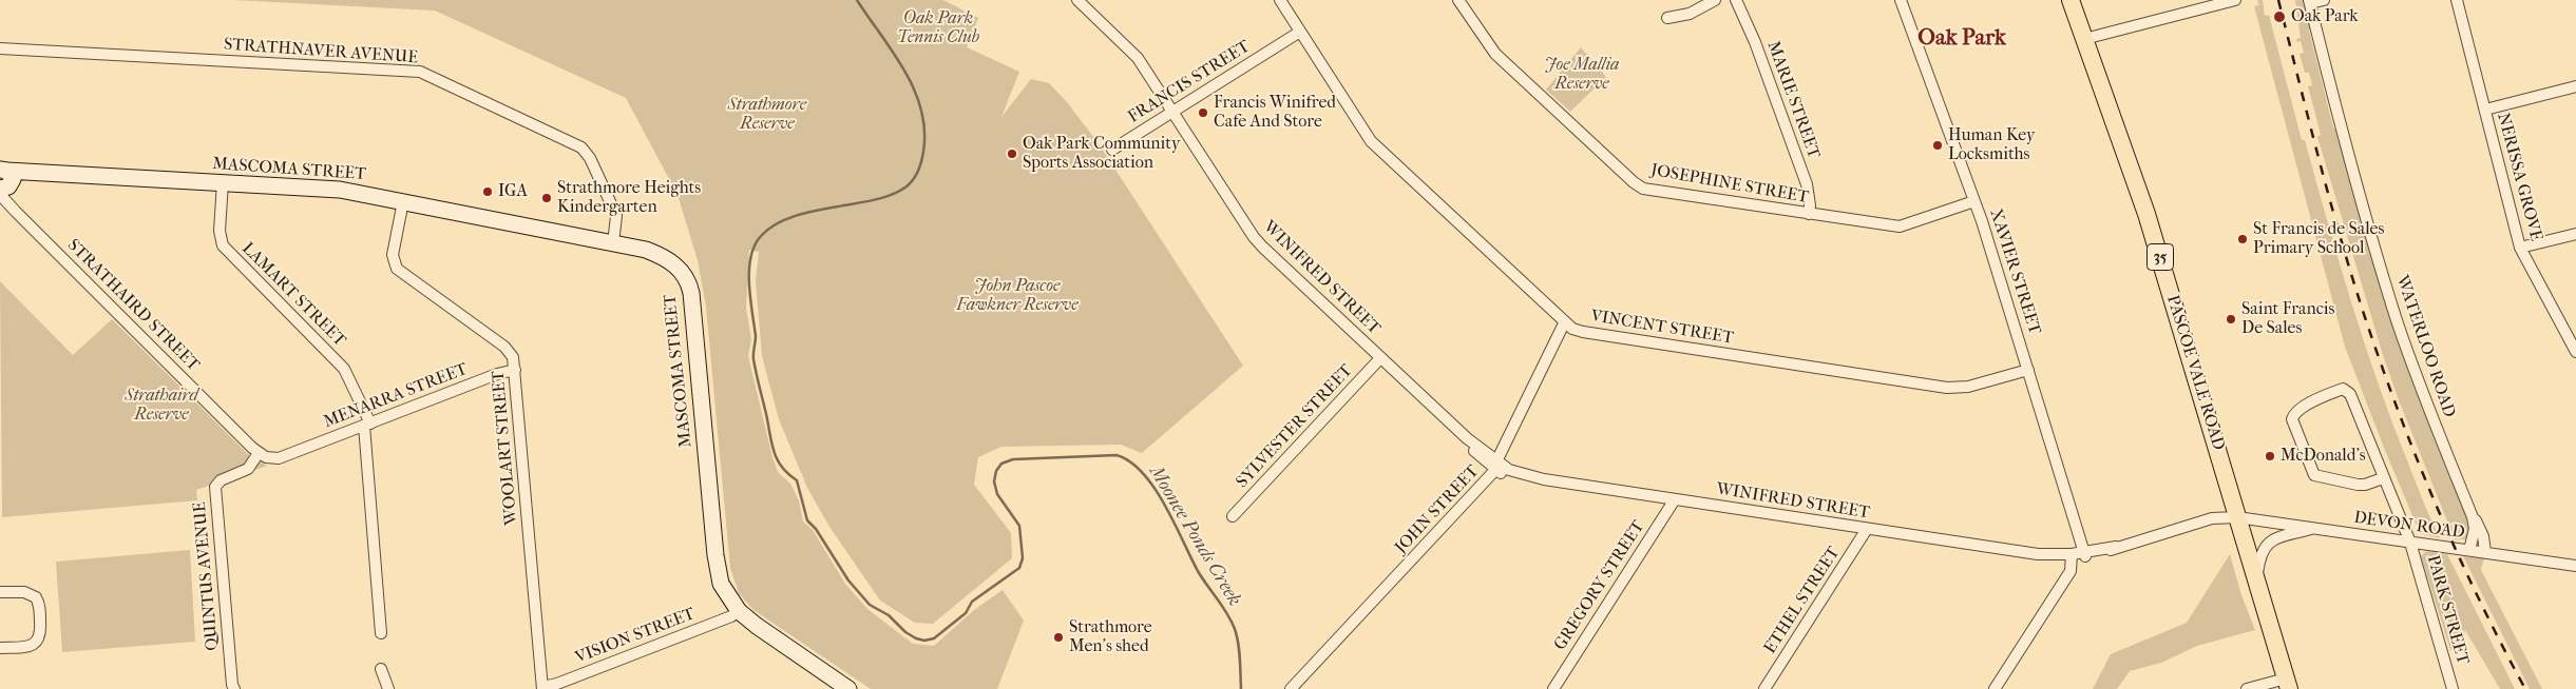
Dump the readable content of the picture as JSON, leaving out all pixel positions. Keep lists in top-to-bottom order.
{
  "streets": {
    "main road": ["MASCOMA STREET", "35", "PASCOE VALE ROAD"],
    "street": [
      "STRATHNAVER AVENUE",
      "FRANCIS STREET",
      "MARIE STREET",
      "NERISSA GROVE",
      "JOSEPHINE STREET",
      "XAVIER STREET",
      "WINIFRED STREET",
      "LAMART STREET",
      "STRATHAIRD STREET",
      "VINCENT STREET",
      "WATERLOO ROAD",
      "MENARRA STREET",
      "SYLVESTER STREET",
      "WOOLART STREET",
      "JOHN STREET",
      "DEVON ROAD",
      "QUINTUS AVENUE",
      "GREGORY STREET",
      "ETHEL STREET",
      "PARK STREET",
      "VISION STREET"
    ]
  },
  "crossings": [
    ["STRATHNAVER AVENUE", "MASCOMA STREET"],
    ["FRANCIS STREET", "WINIFRED STREET"],
    ["FRANCIS STREET", "VINCENT STREET"],
    ["MARIE STREET", "JOSEPHINE STREET"],
    ["MASCOMA STREET", "LAMART STREET"],
    ["MASCOMA STREET", "STRATHAIRD STREET"],
    ["MASCOMA STREET", "WOOLART STREET"],
    ["MASCOMA STREET", "VISION STREET"],
    ["JOSEPHINE STREET", "XAVIER STREET"],
    ["XAVIER STREET", "WINIFRED STREET"],
    ["XAVIER STREET", "VINCENT STREET"],
    ["WINIFRED STREET", "PASCOE VALE ROAD"],
    ["WINIFRED STREET", "SYLVESTER STREET"],
    ["WINIFRED STREET", "JOHN STREET"],
    ["WINIFRED STREET", "DEVON ROAD"],
    ["WINIFRED STREET", "GREGORY STREET"],
    ["WINIFRED STREET", "ETHEL STREET"],
    ["LAMART STREET", "MENARRA STREET"],
    ["STRATHAIRD STREET", "MENARRA STREET"],
    ["STRATHAIRD STREET", "QUINTUS AVENUE"],
    ["VINCENT STREET", "JOHN STREET"],
    ["WATERLOO ROAD", "DEVON ROAD"],
    ["PASCOE VALE ROAD", "DEVON ROAD"],
    ["MENARRA STREET", "WOOLART STREET"],
    ["MENARRA STREET", "QUINTUS AVENUE"],
    ["WOOLART STREET", "VISION STREET"],
    ["DEVON ROAD", "PARK STREET"]
  ],
  "districts": ["Oak Park"],
  "water": ["Moonee Ponds Creek"],
  "parks": [
    "Oak Park Tennis Club",
    "Joe Mallia Reserve",
    "Strathmore Reserve",
    "John Pascoe Fawkner Reserve",
    "Strathaird Reserve"
  ],
  "places": [
    "Oak Park",
    "Francis Winifred Cafe And Store",
    "Human Key Locksmiths",
    "Oak Park Community Sports Association",
    "IGA",
    "Strathmore Heights Kindergarten",
    "St Francis de Sales Primary School",
    "Saint Francis De Sales",
    "McDonald's",
    "Strathmore Men's shed"
  ]
}
